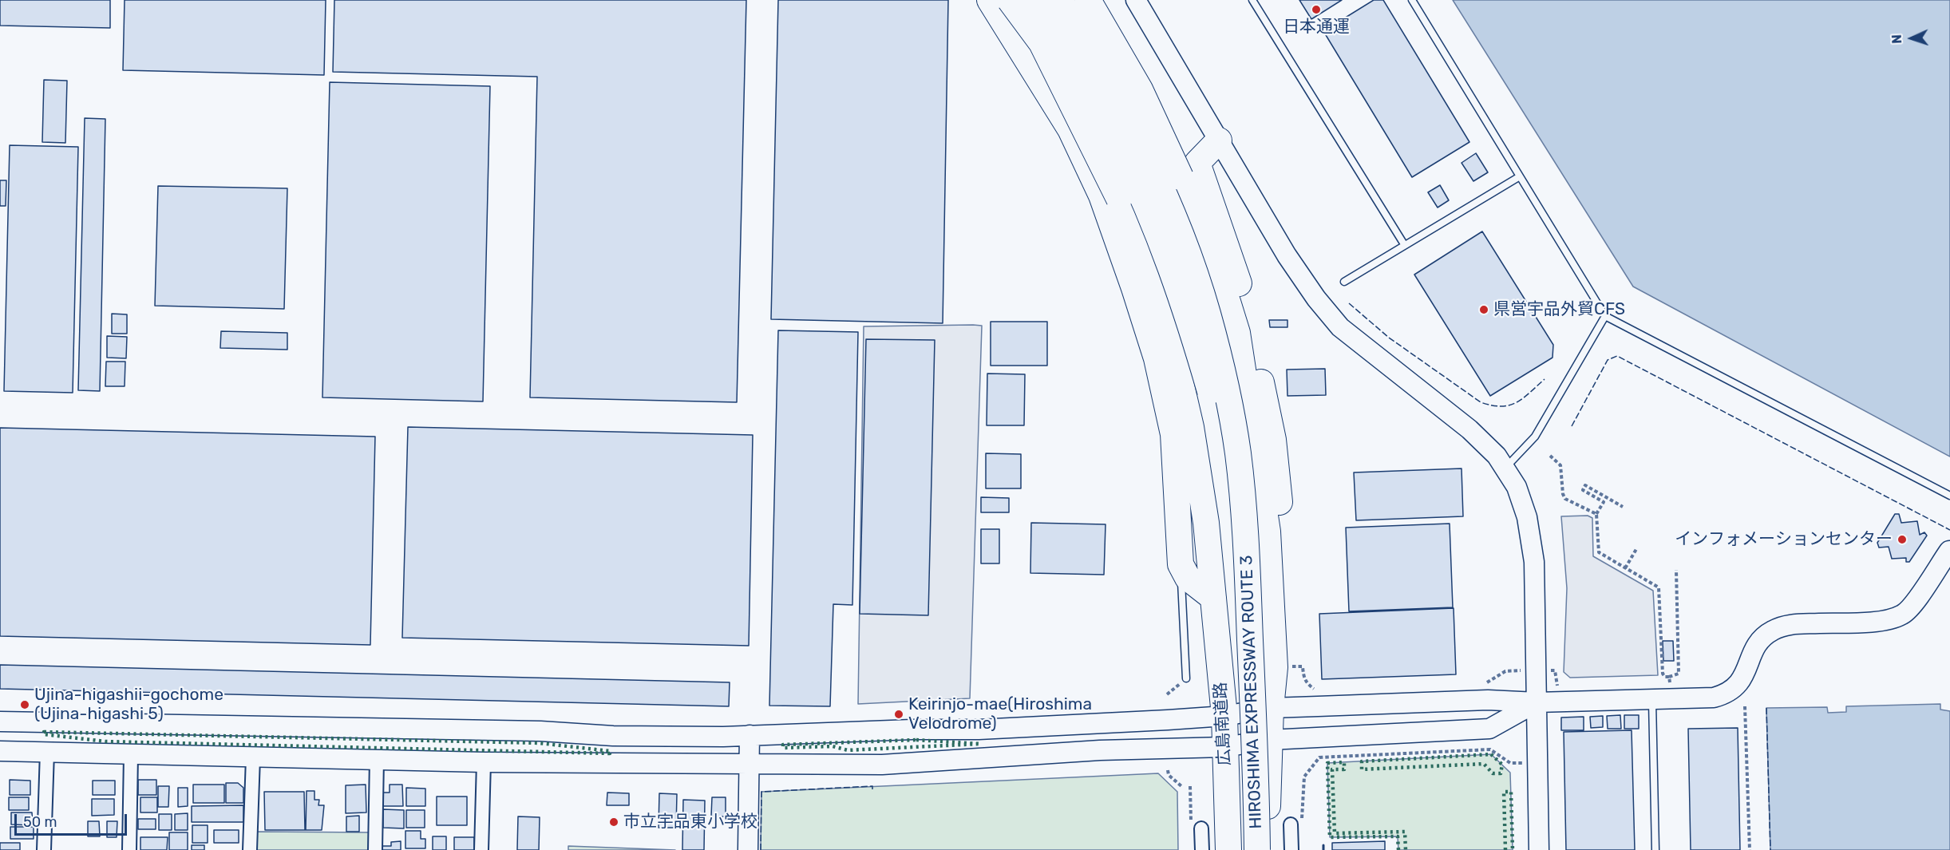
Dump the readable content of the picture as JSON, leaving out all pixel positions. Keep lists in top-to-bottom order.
{
  "streets": {
    "highway": ["HIROSHIMA EXPRESSWAY ROUTE 3", "広島南道路"]
  },
  "places": [
    "日本通運",
    "県営宇品外貿CFS",
    "インフォメーションセンター",
    "Ujina-higashii-gochome (Ujina-higashi 5)",
    "Keirinjo-mae(Hiroshima Velodrome)",
    "市立宇品東小学校"
  ],
  "scale_bar": "50 m",
  "north": "left"
}
